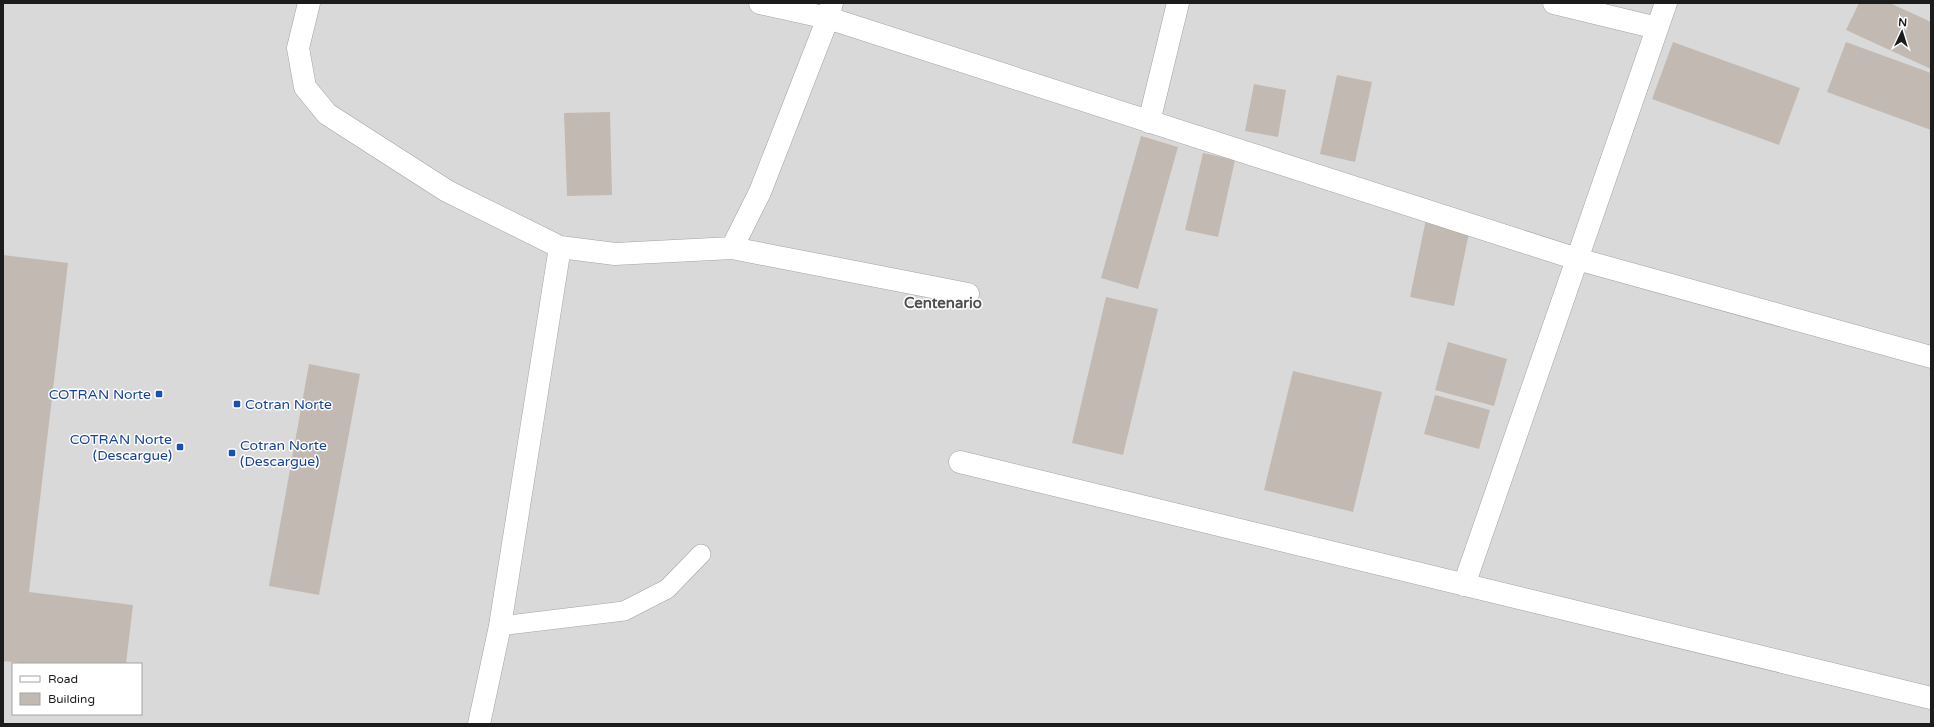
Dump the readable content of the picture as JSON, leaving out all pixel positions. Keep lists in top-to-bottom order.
{
  "districts": ["Centenario"],
  "places": {
    "transit": [
      "COTRAN Norte",
      "Cotran Norte",
      "COTRAN Norte (Descargue)",
      "Cotran Norte (Descargue)"
    ]
  },
  "legend": ["Road", "Building"],
  "north": "top"
}
